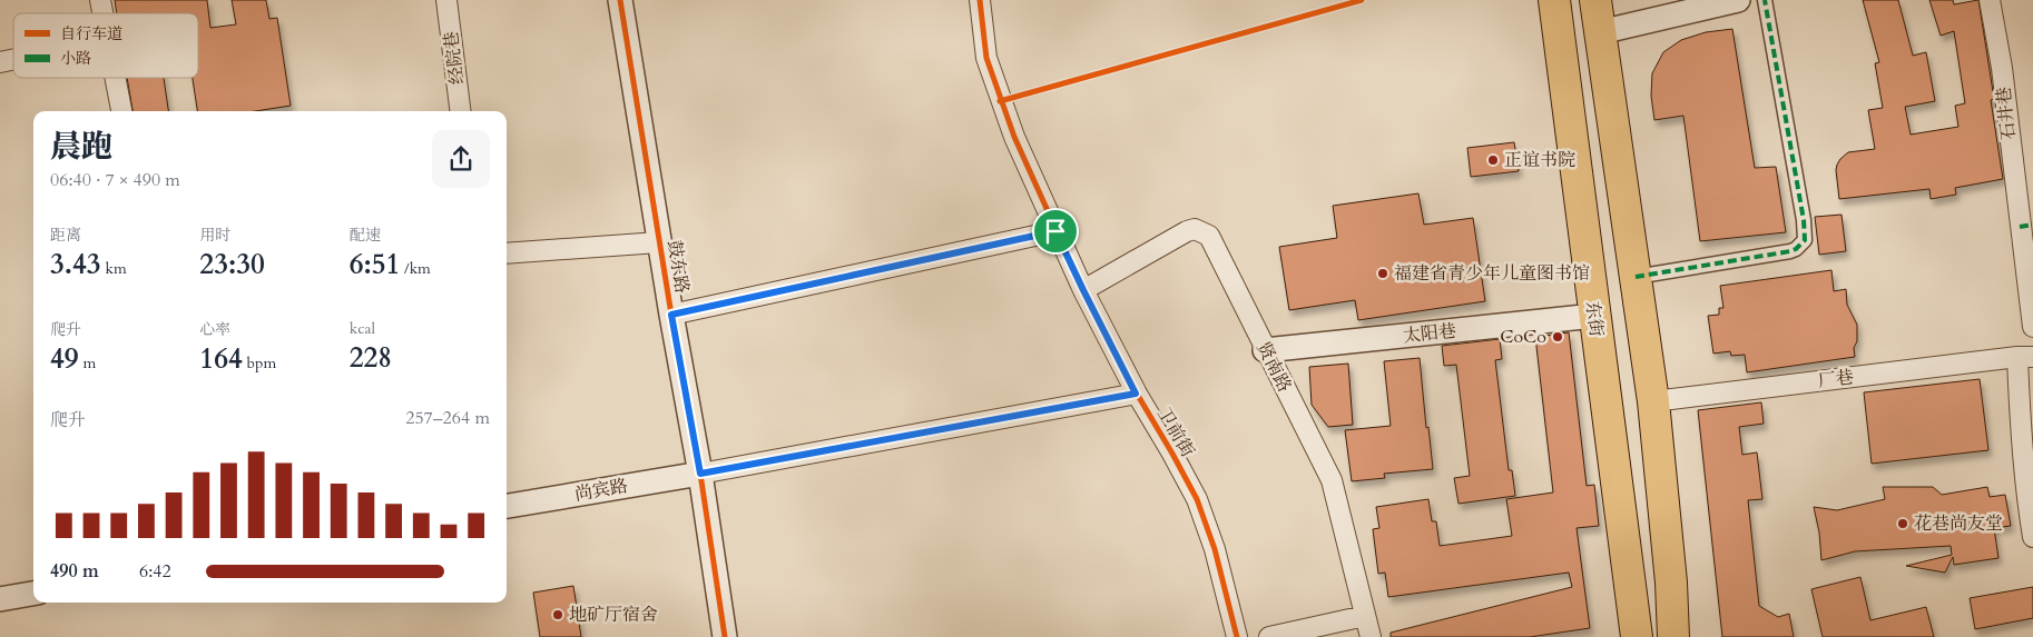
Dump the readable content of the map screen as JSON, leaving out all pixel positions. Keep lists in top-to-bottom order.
{
  "streets": {
    "main road": ["东街"],
    "street": [
      "经院巷",
      "石井巷",
      "鼓东路",
      "太阳巷",
      "贤南路",
      "厂巷",
      "卫前街",
      "尚宾路"
    ]
  },
  "crossings": [
    ["鼓东路", "尚宾路"],
    ["东街", "太阳巷"],
    ["太阳巷", "贤南路"],
    ["贤南路", "卫前街"]
  ],
  "places": [
    "正谊书院",
    "福建省青少年儿童图书馆",
    "CoCo",
    "花巷尚友堂",
    "地矿厅宿舍"
  ],
  "legend": ["自行车道", "小路"],
  "page": {
    "heading": ["晨跑", "06:40 · 7 × 490 m"],
    "stats": [
      ["距离", "3.43 km"],
      ["用时", "23:30"],
      ["配速", "6:51 /km"],
      ["爬升", "49 m"],
      ["心率", "164 bpm"],
      ["kcal", "228"]
    ],
    "chart": ["爬升", "257–264 m"],
    "list": [
      {
        "name": "490 m",
        "note": "6:42"
      }
    ]
  }
}
